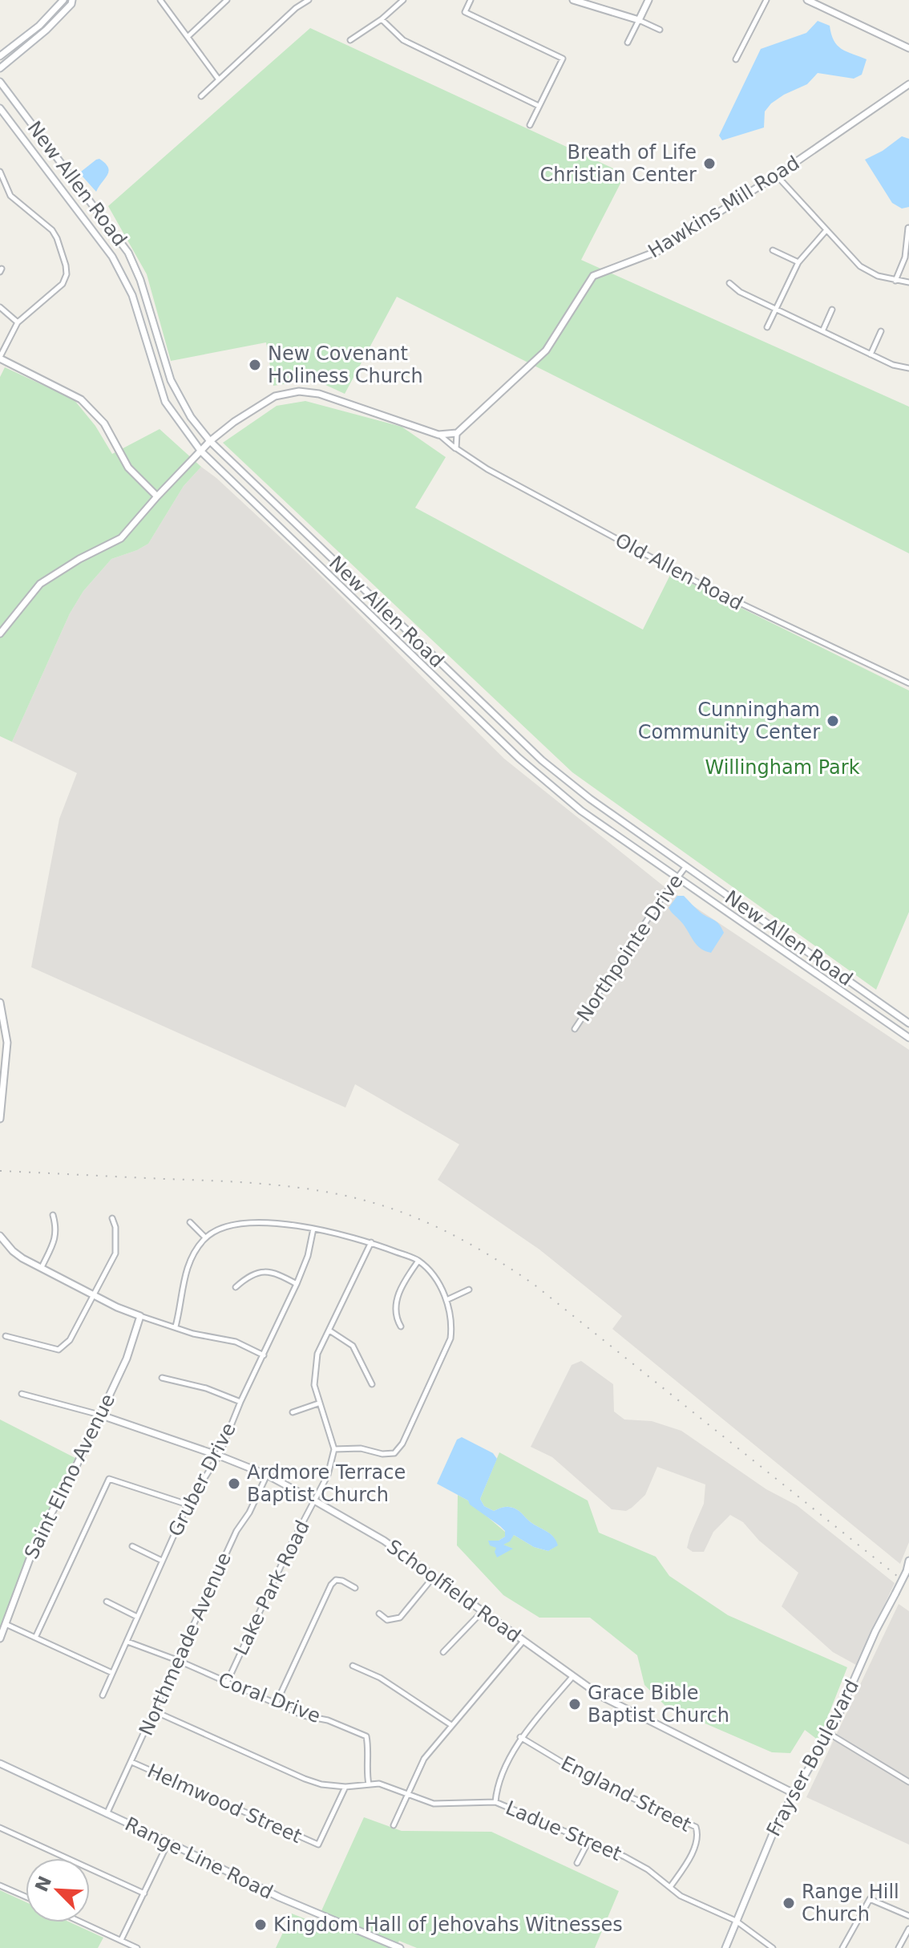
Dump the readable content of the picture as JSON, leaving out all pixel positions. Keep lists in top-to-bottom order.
{
  "streets": {
    "main road": [
      "New Allen Road",
      "Hawkins Mill Road",
      "Saint Elmo Avenue",
      "Schoolfield Road",
      "Frayser Boulevard",
      "Range Line Road"
    ],
    "street": [
      "Old Allen Road",
      "Northpointe Drive",
      "Gruber Drive",
      "Lake Park Road",
      "Northmeade Avenue",
      "Coral Drive",
      "England Street",
      "Helmwood Street",
      "Ladue Street"
    ]
  },
  "crossings": [
    ["New Allen Road", "Northpointe Drive"],
    ["Saint Elmo Avenue", "Schoolfield Road"],
    ["Gruber Drive", "Schoolfield Road"],
    ["Gruber Drive", "Coral Drive"],
    ["Lake Park Road", "Schoolfield Road"],
    ["Lake Park Road", "Coral Drive"],
    ["Schoolfield Road", "Northmeade Avenue"],
    ["Schoolfield Road", "Frayser Boulevard"],
    ["Northmeade Avenue", "Coral Drive"],
    ["Northmeade Avenue", "Helmwood Street"],
    ["Northmeade Avenue", "Ladue Street"],
    ["Northmeade Avenue", "Range Line Road"],
    ["Coral Drive", "Ladue Street"],
    ["Frayser Boulevard", "Ladue Street"],
    ["England Street", "Ladue Street"],
    ["Helmwood Street", "Ladue Street"]
  ],
  "parks": ["Willingham Park"],
  "places": [
    "Breath of Life Christian Center",
    "New Covenant Holiness Church",
    "Cunningham Community Center",
    "Ardmore Terrace Baptist Church",
    "Grace Bible Baptist Church",
    "Range Hill Church",
    "Kingdom Hall of Jehovahs Witnesses"
  ],
  "north": "top left"
}
